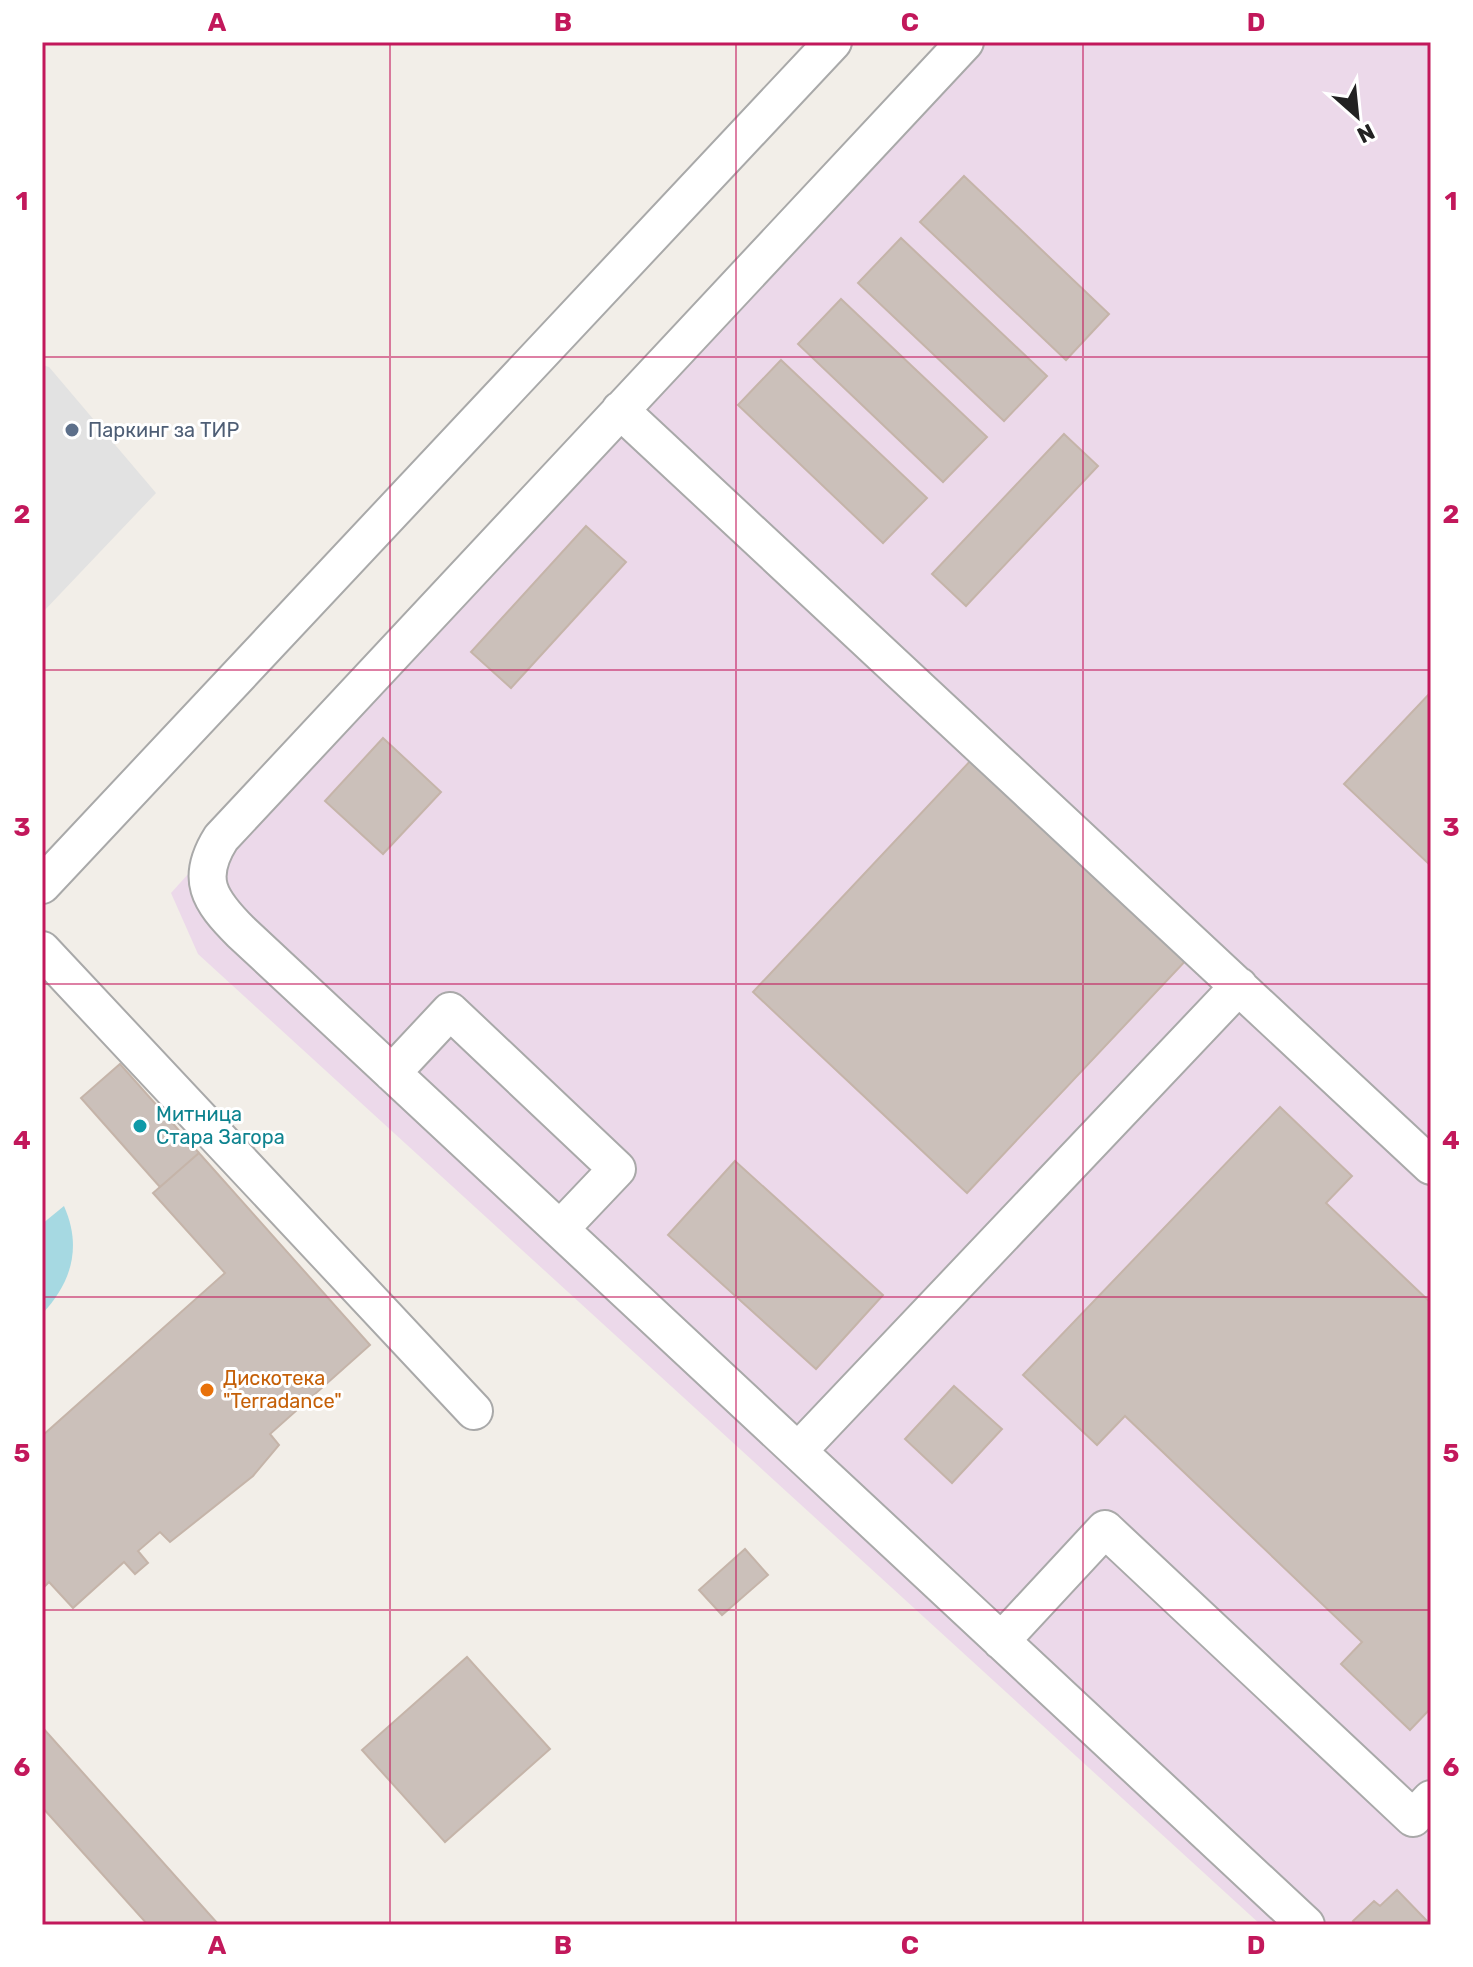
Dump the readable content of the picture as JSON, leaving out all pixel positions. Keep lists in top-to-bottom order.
{
  "places": ["Паркинг за ТИР", "Митница Стара Загора", "Дискотека \"Terradance\""],
  "north": "bottom right",
  "grid": {
    "columns": [
      "A",
      "B",
      "C",
      "D"
    ],
    "rows": [
      "1",
      "2",
      "3",
      "4",
      "5",
      "6"
    ]
  }
}
